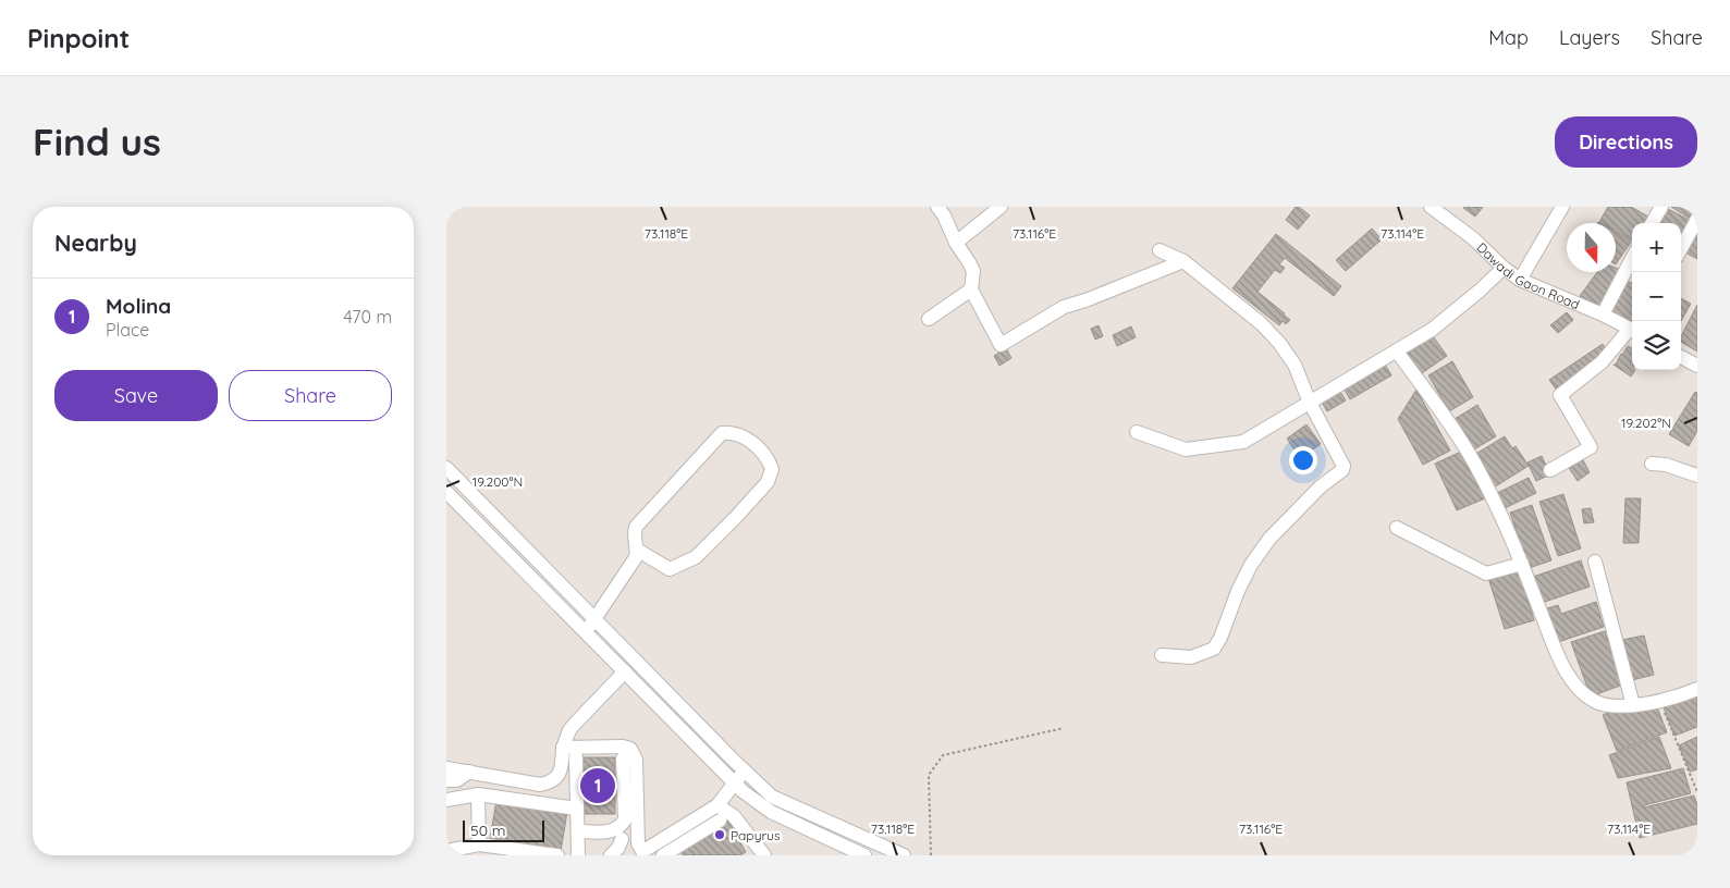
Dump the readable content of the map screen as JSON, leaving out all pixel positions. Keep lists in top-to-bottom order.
{
  "streets": {
    "street": ["Dawadi Gaon Road"]
  },
  "places": ["Papyrus"],
  "scale_bar": "50 m",
  "north": "bottom",
  "page": {
    "header": "Pinpoint",
    "nav": ["Map", "Layers", "Share"],
    "buttons": [
      "Directions",
      ["Save", "Share"]
    ],
    "title": "Find us",
    "heading": "Nearby",
    "map_buttons": ["+", "−"],
    "list": [
      {
        "mark": "1",
        "name": "Molina",
        "note": "Place",
        "value": "470 m"
      }
    ],
    "pins": "1",
    "scale": "50 m"
  },
  "coordinates": [
    "73.118°E",
    "73.116°E",
    "73.114°E",
    "19.202°N",
    "19.200°N"
  ]
}
